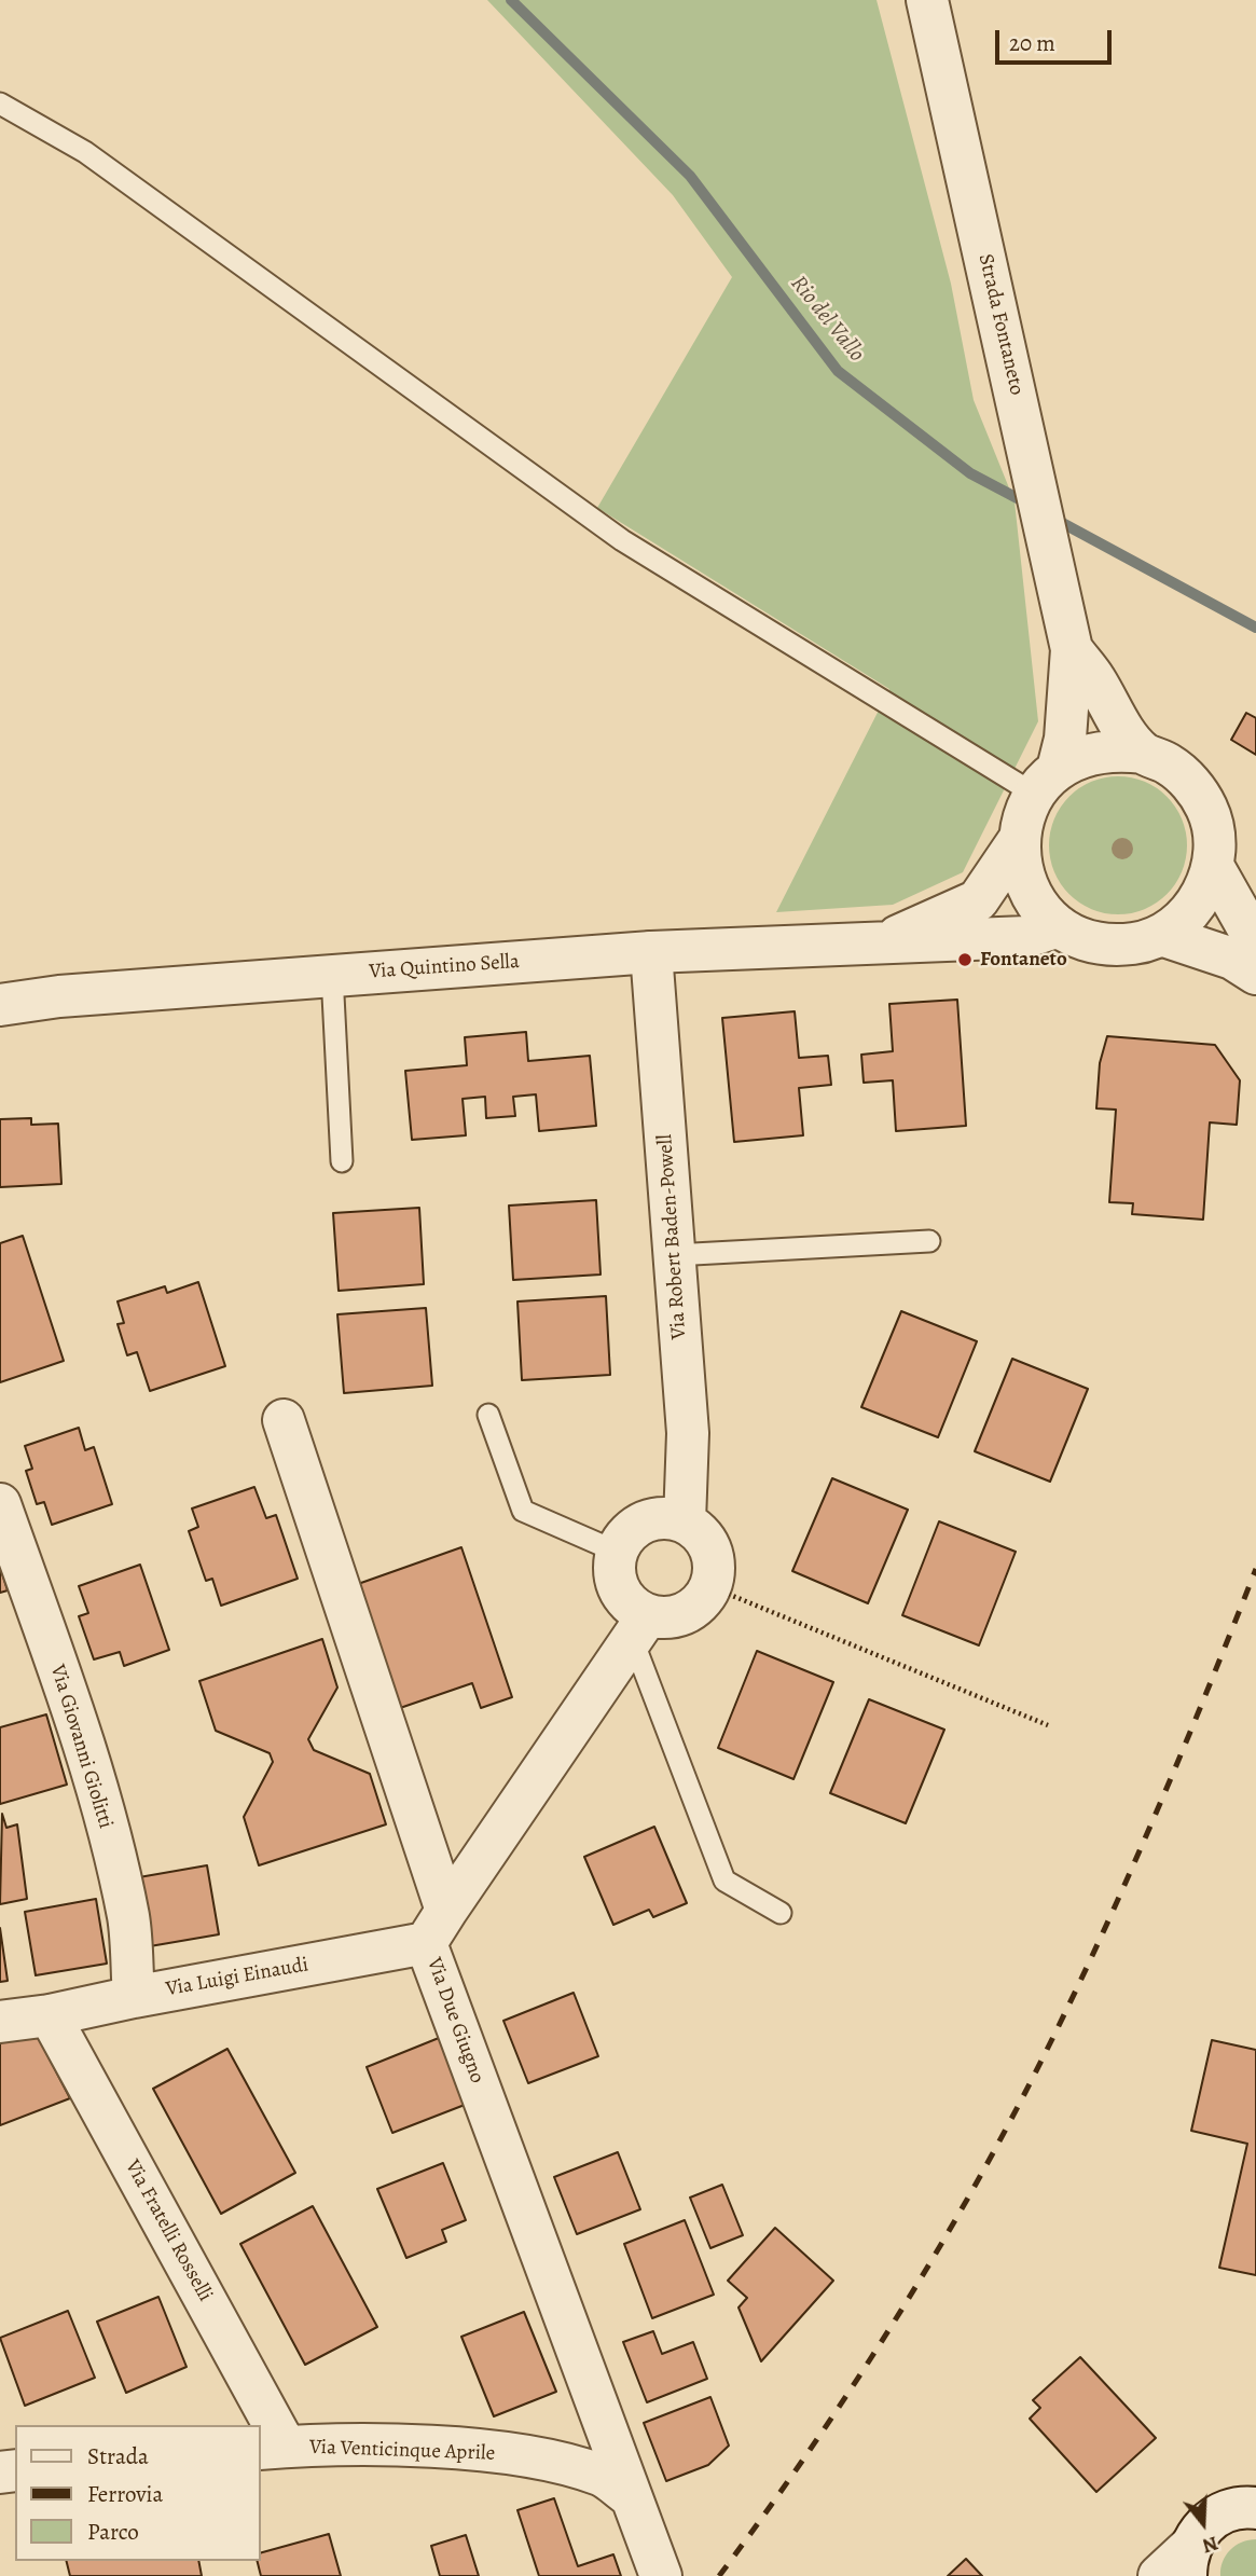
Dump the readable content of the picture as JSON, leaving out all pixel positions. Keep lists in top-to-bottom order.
{
  "streets": {
    "street": [
      "Strada Fontaneto",
      "Via Quintino Sella",
      "Via Robert Baden-Powell",
      "Via Giovanni Giolitti",
      "Via Luigi Einaudi",
      "Via Due Giugno",
      "Via Fratelli Rosselli",
      "Via Venticinque Aprile"
    ]
  },
  "crossings": [
    ["Strada Fontaneto", "Via Quintino Sella"],
    ["Via Quintino Sella", "Via Robert Baden-Powell"],
    ["Via Giovanni Giolitti", "Via Luigi Einaudi"],
    ["Via Luigi Einaudi", "Via Due Giugno"],
    ["Via Luigi Einaudi", "Via Fratelli Rosselli"],
    ["Via Due Giugno", "Via Venticinque Aprile"],
    ["Via Fratelli Rosselli", "Via Venticinque Aprile"]
  ],
  "water": ["Rio del Vallo"],
  "places": ["Fontaneto"],
  "legend": ["Strada", "Ferrovia", "Parco"],
  "scale_bar": "20 m",
  "north": "bottom"
}
